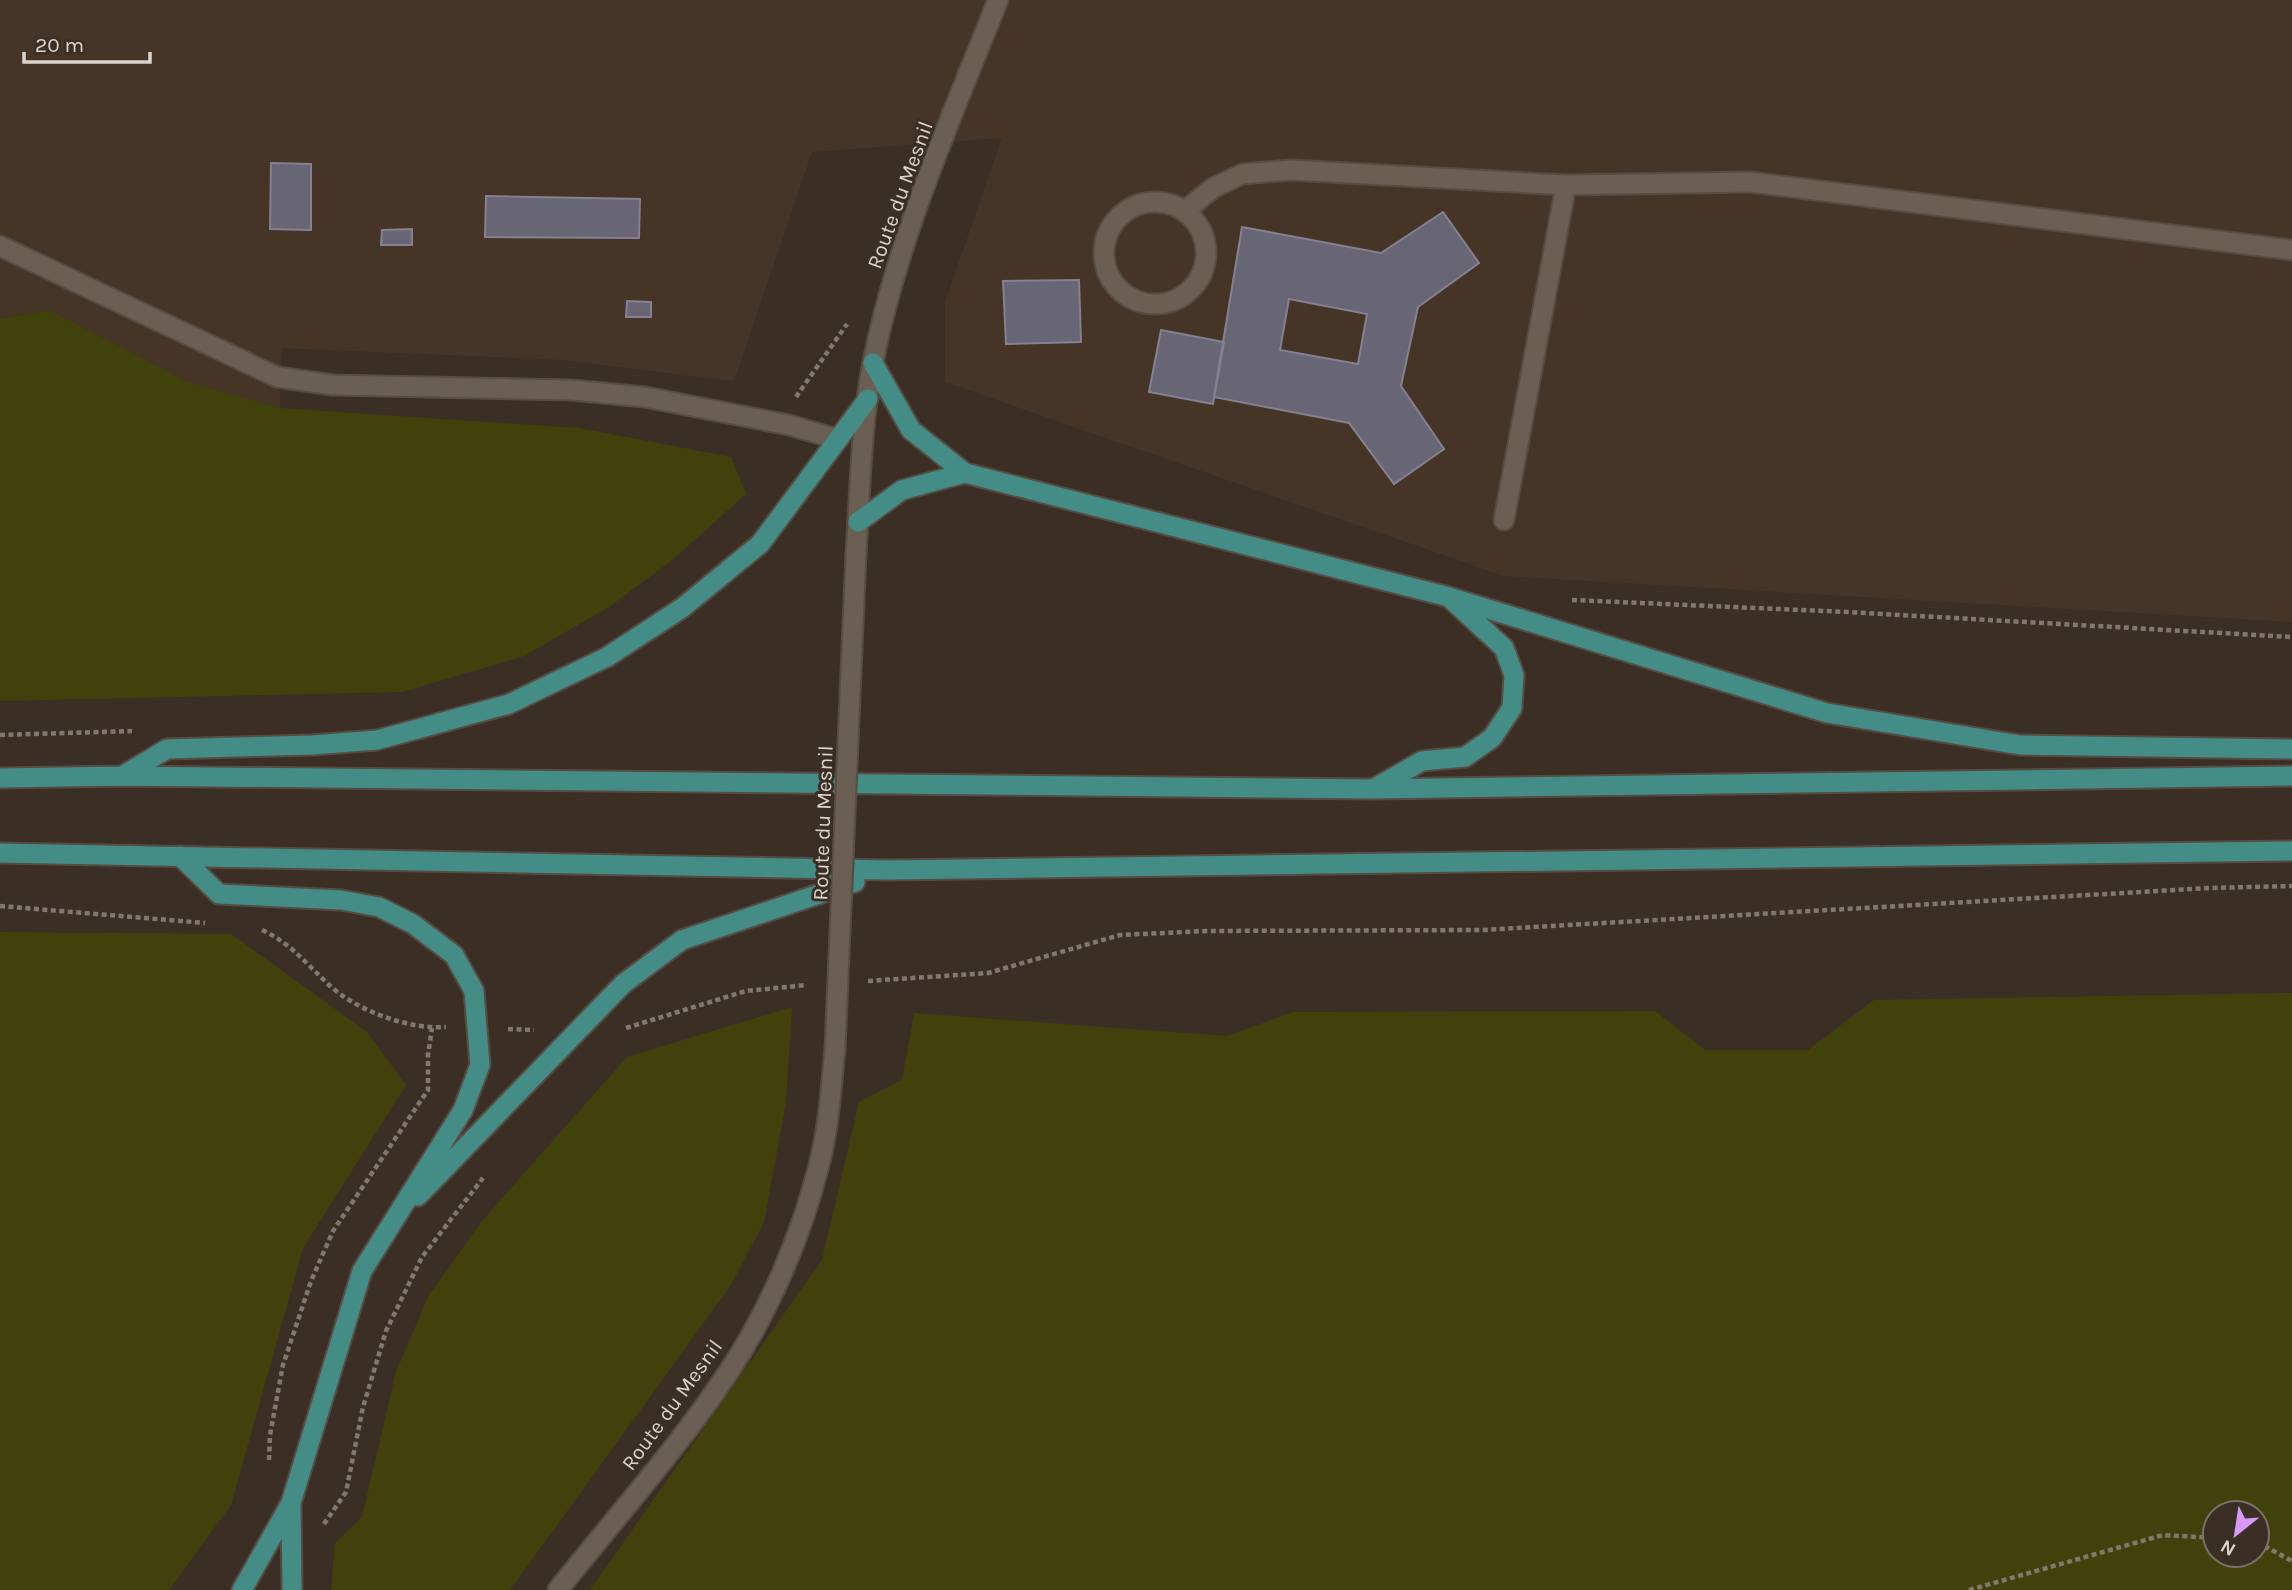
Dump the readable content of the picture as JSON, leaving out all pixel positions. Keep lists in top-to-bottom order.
{
  "streets": {
    "street": ["Route du Mesnil"]
  },
  "scale_bar": "20 m",
  "north": "bottom left"
}
